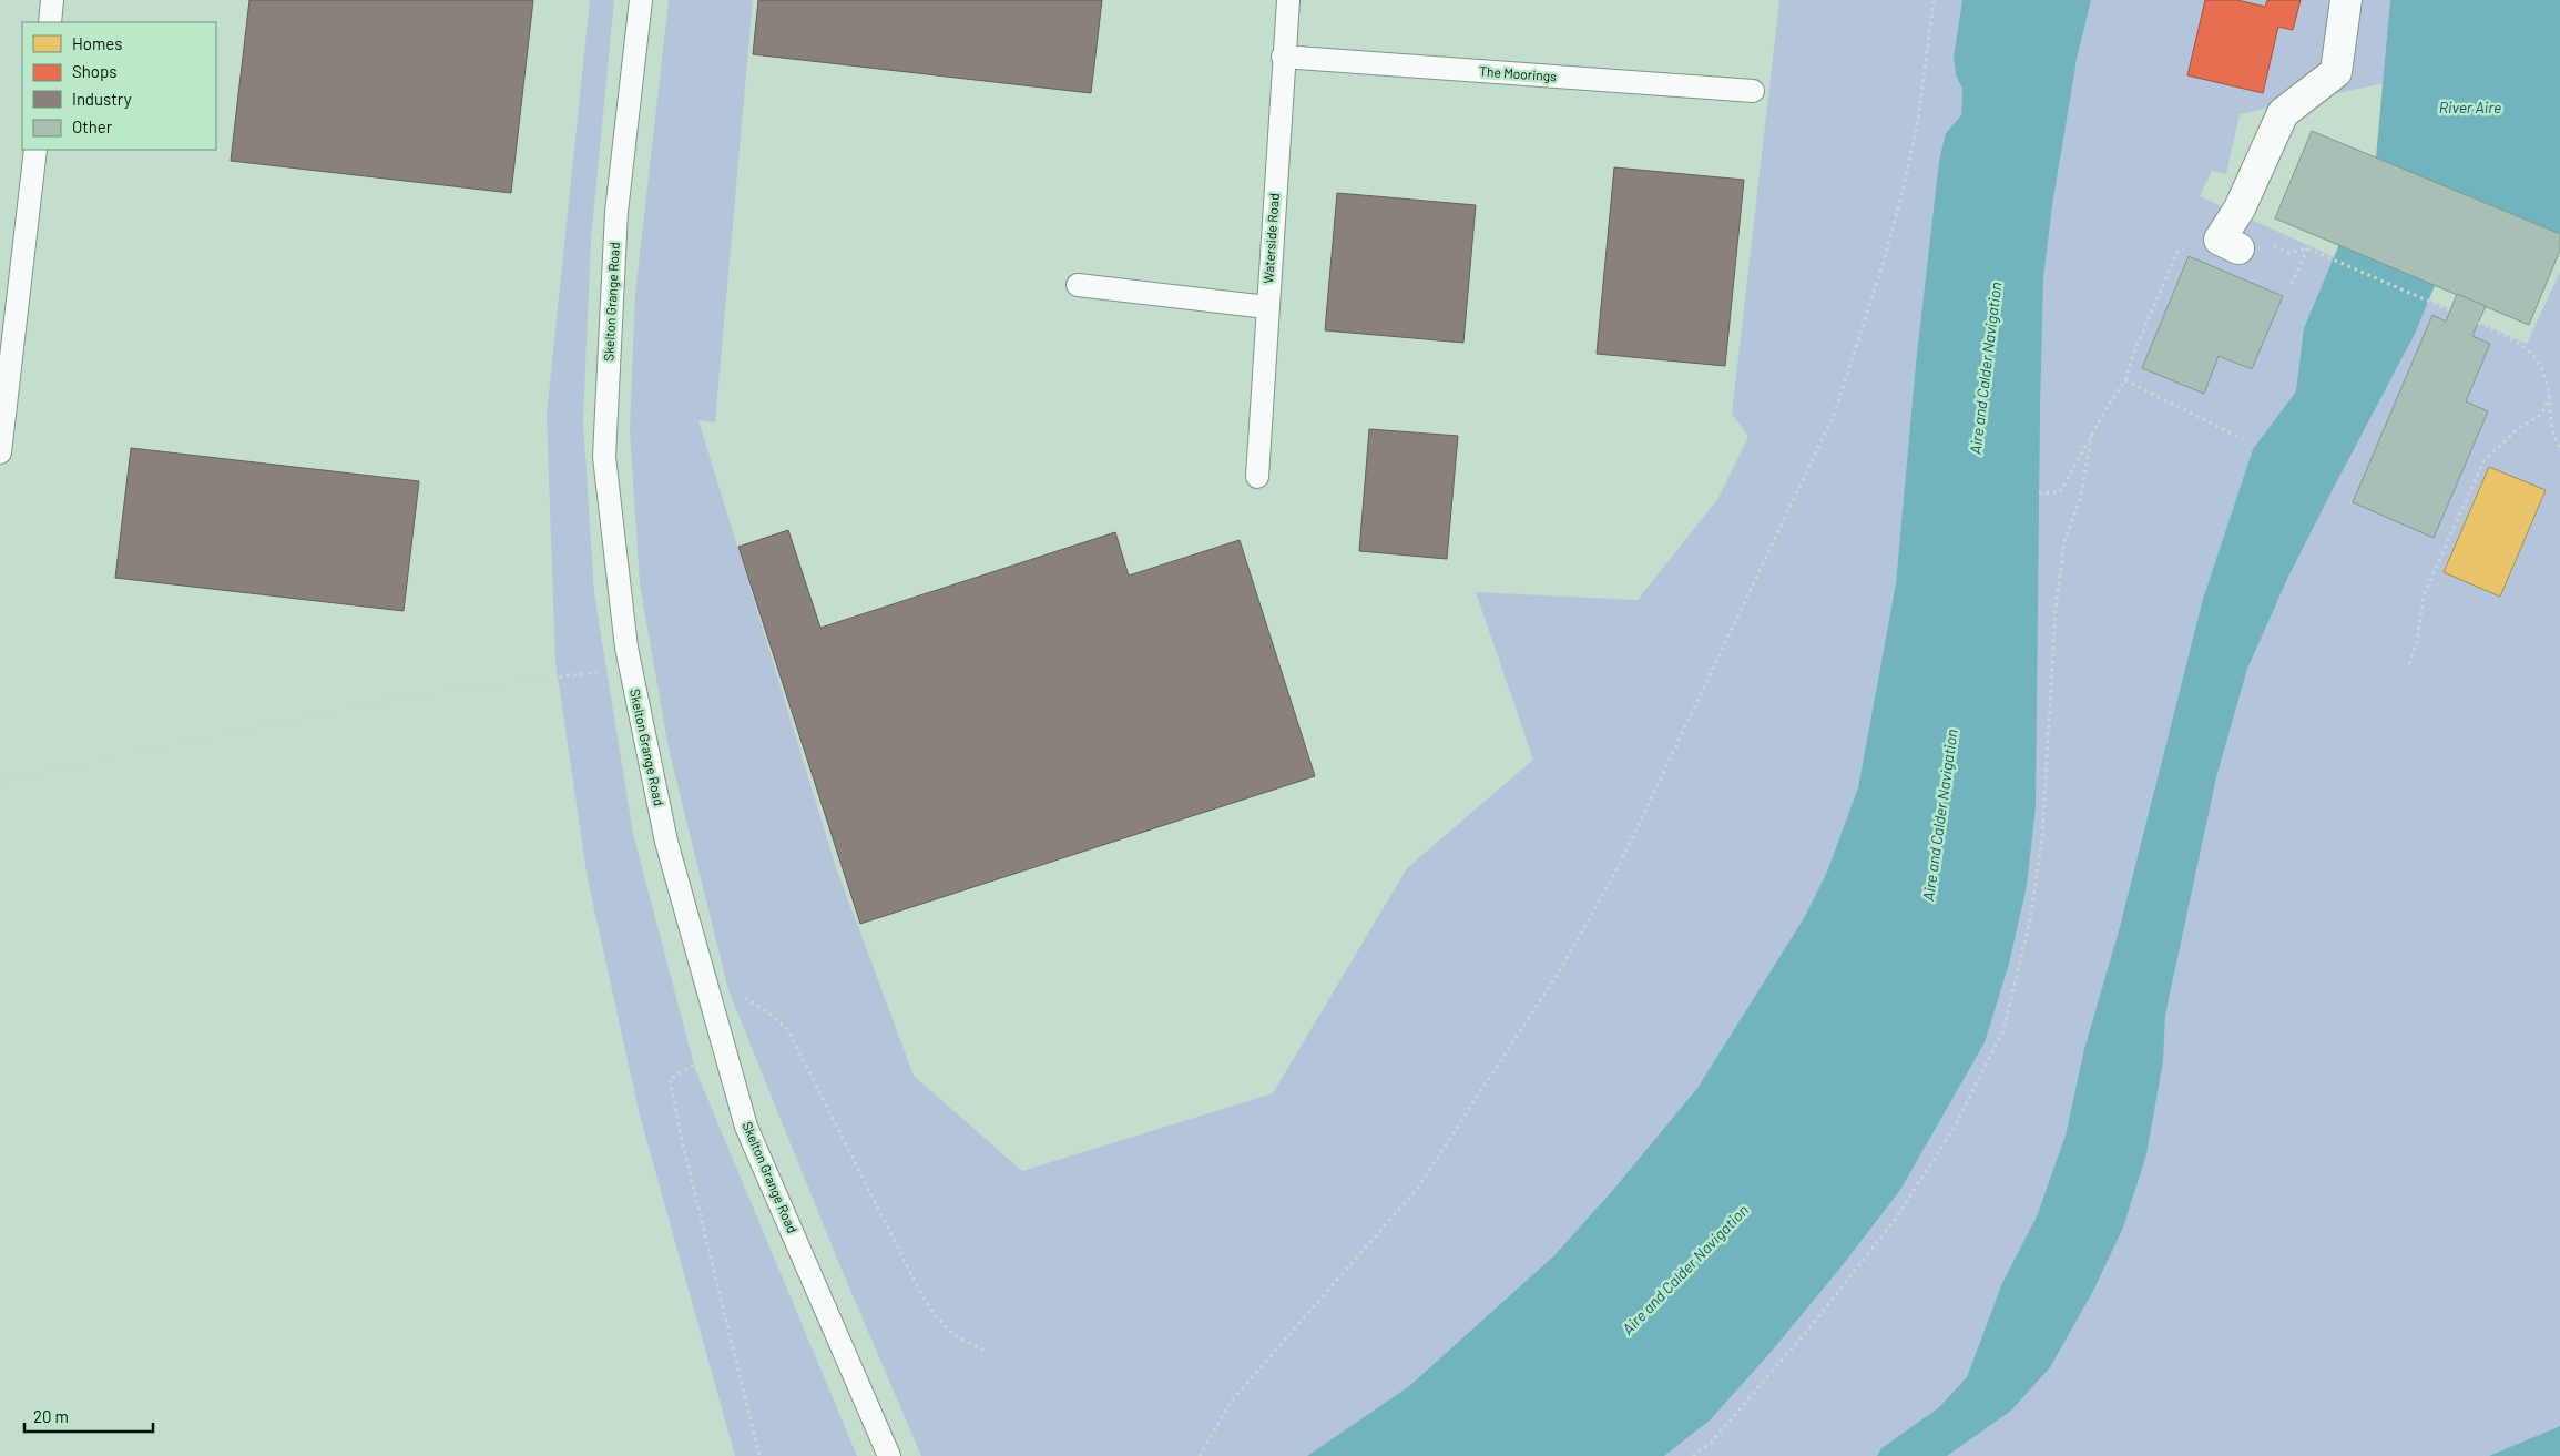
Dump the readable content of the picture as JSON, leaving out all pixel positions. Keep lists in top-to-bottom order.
{
  "streets": {
    "lane": ["The Moorings", "Waterside Road", "Skelton Grange Road"]
  },
  "crossings": [
    ["The Moorings", "Waterside Road"]
  ],
  "water": ["River Aire", "Aire and Calder Navigation"],
  "legend": [
    "Homes",
    "Shops",
    "Industry",
    "Other"
  ],
  "scale_bar": "20 m"
}
